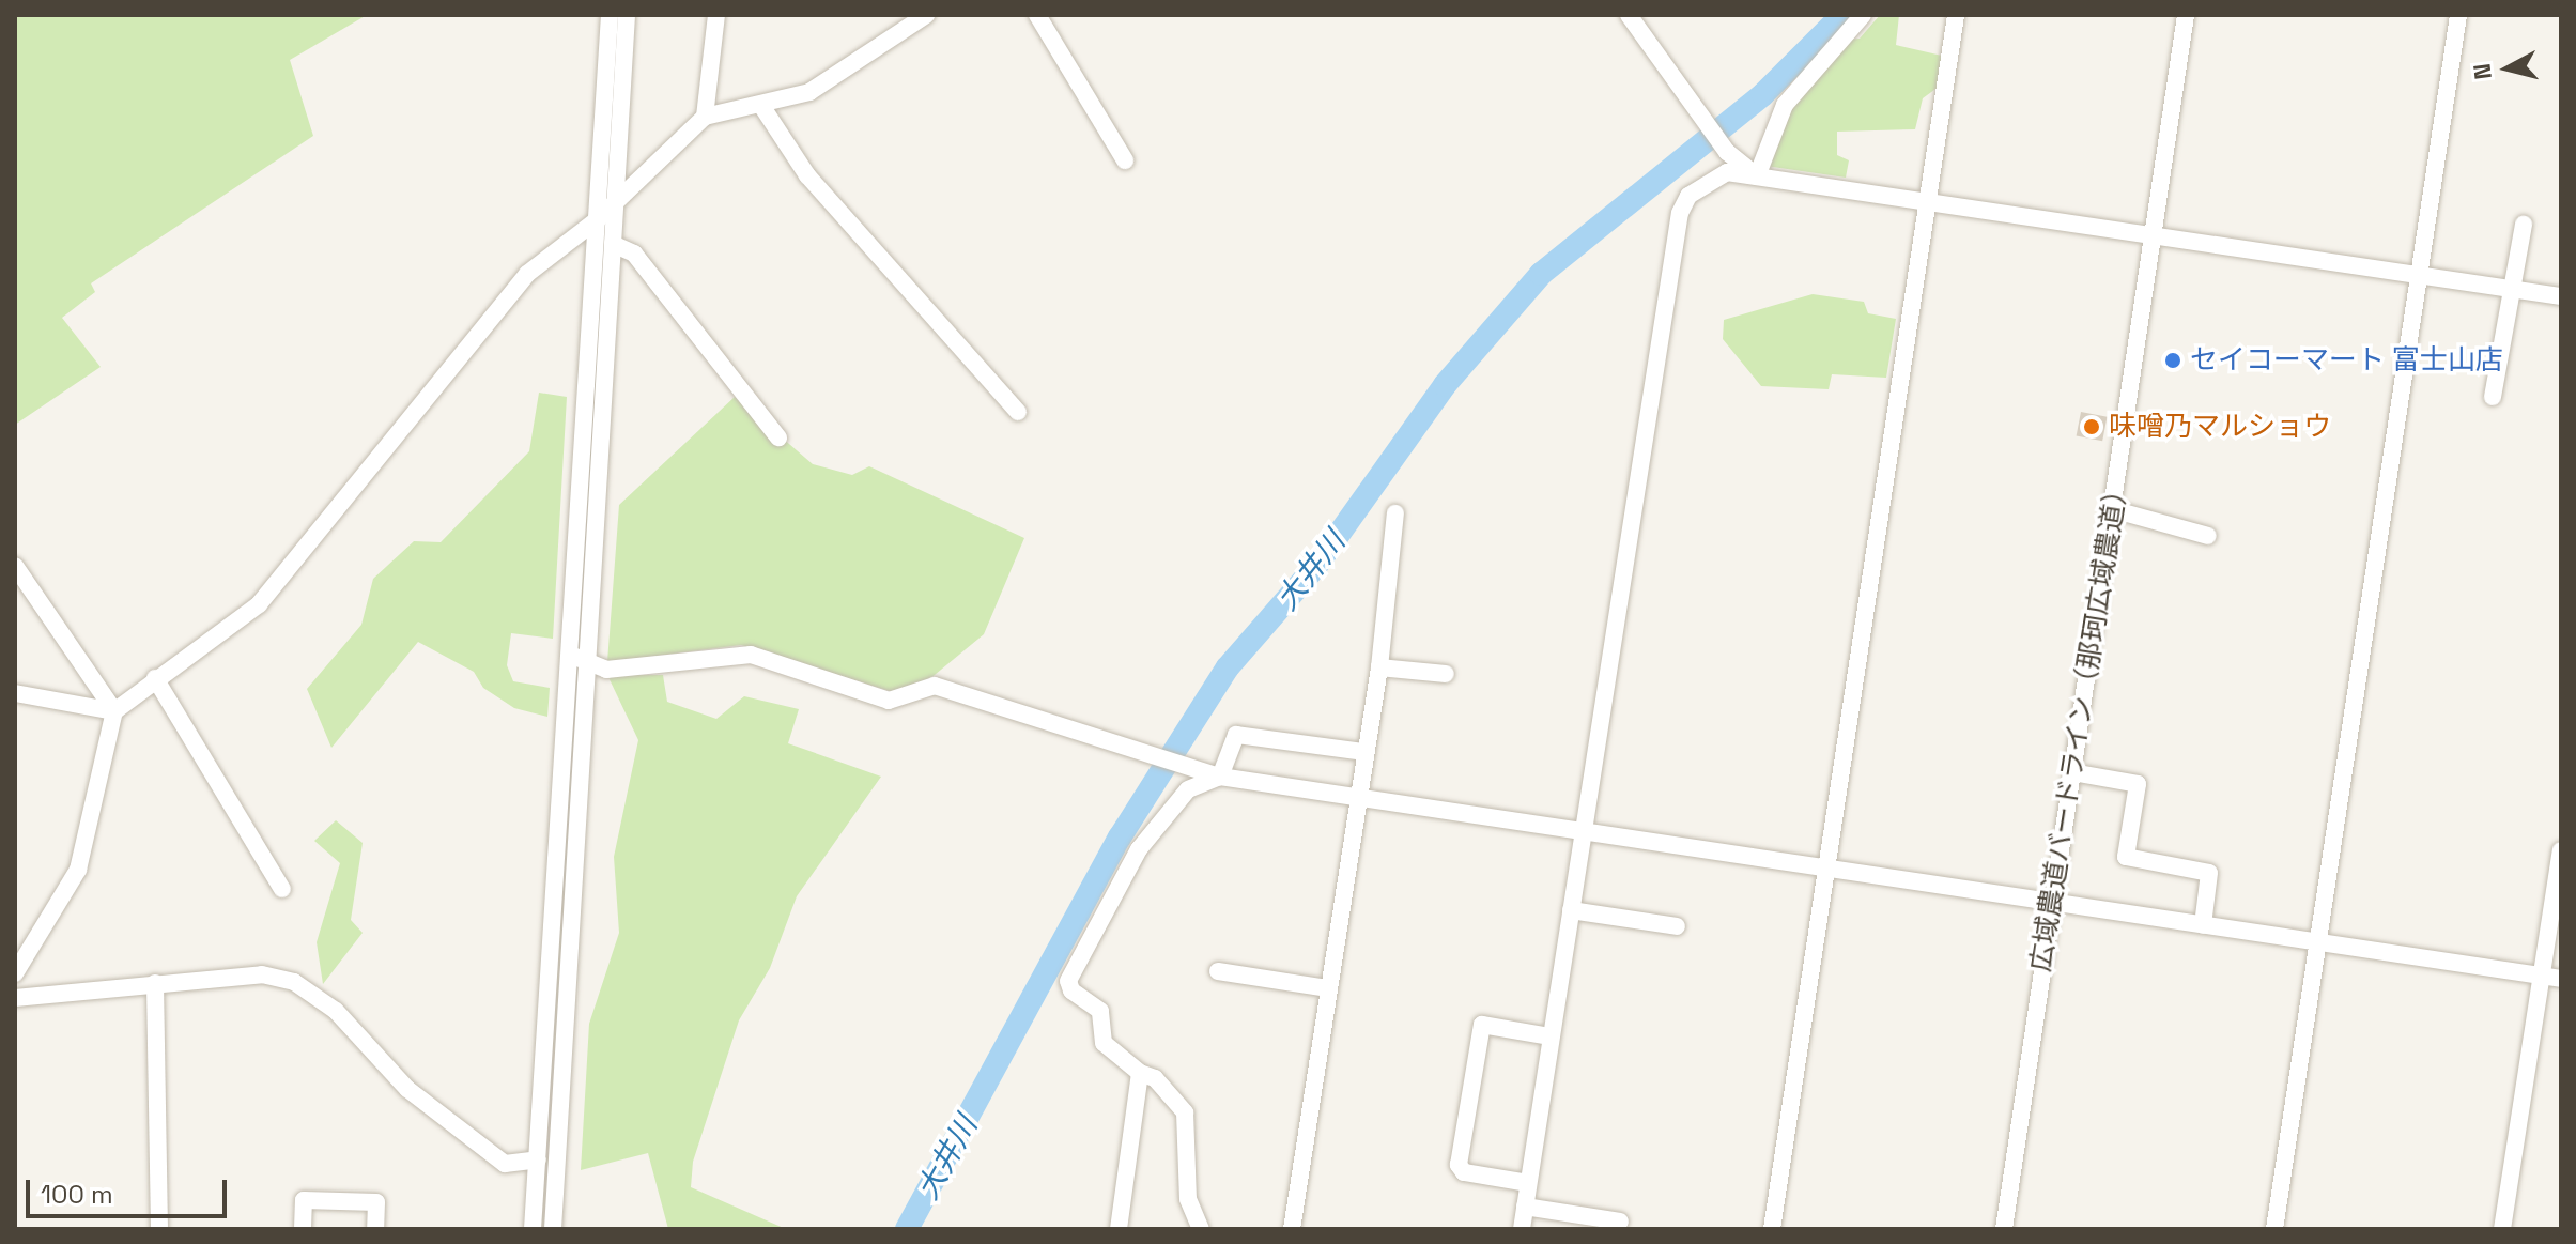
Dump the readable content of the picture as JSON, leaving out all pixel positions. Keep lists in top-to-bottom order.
{
  "streets": {
    "street": ["広域農道バードライン（那珂広域農道）"]
  },
  "water": ["大井川"],
  "places": ["セイコーマート 富士山店", "味噌乃マルショウ"],
  "scale_bar": "100 m",
  "north": "left"
}
